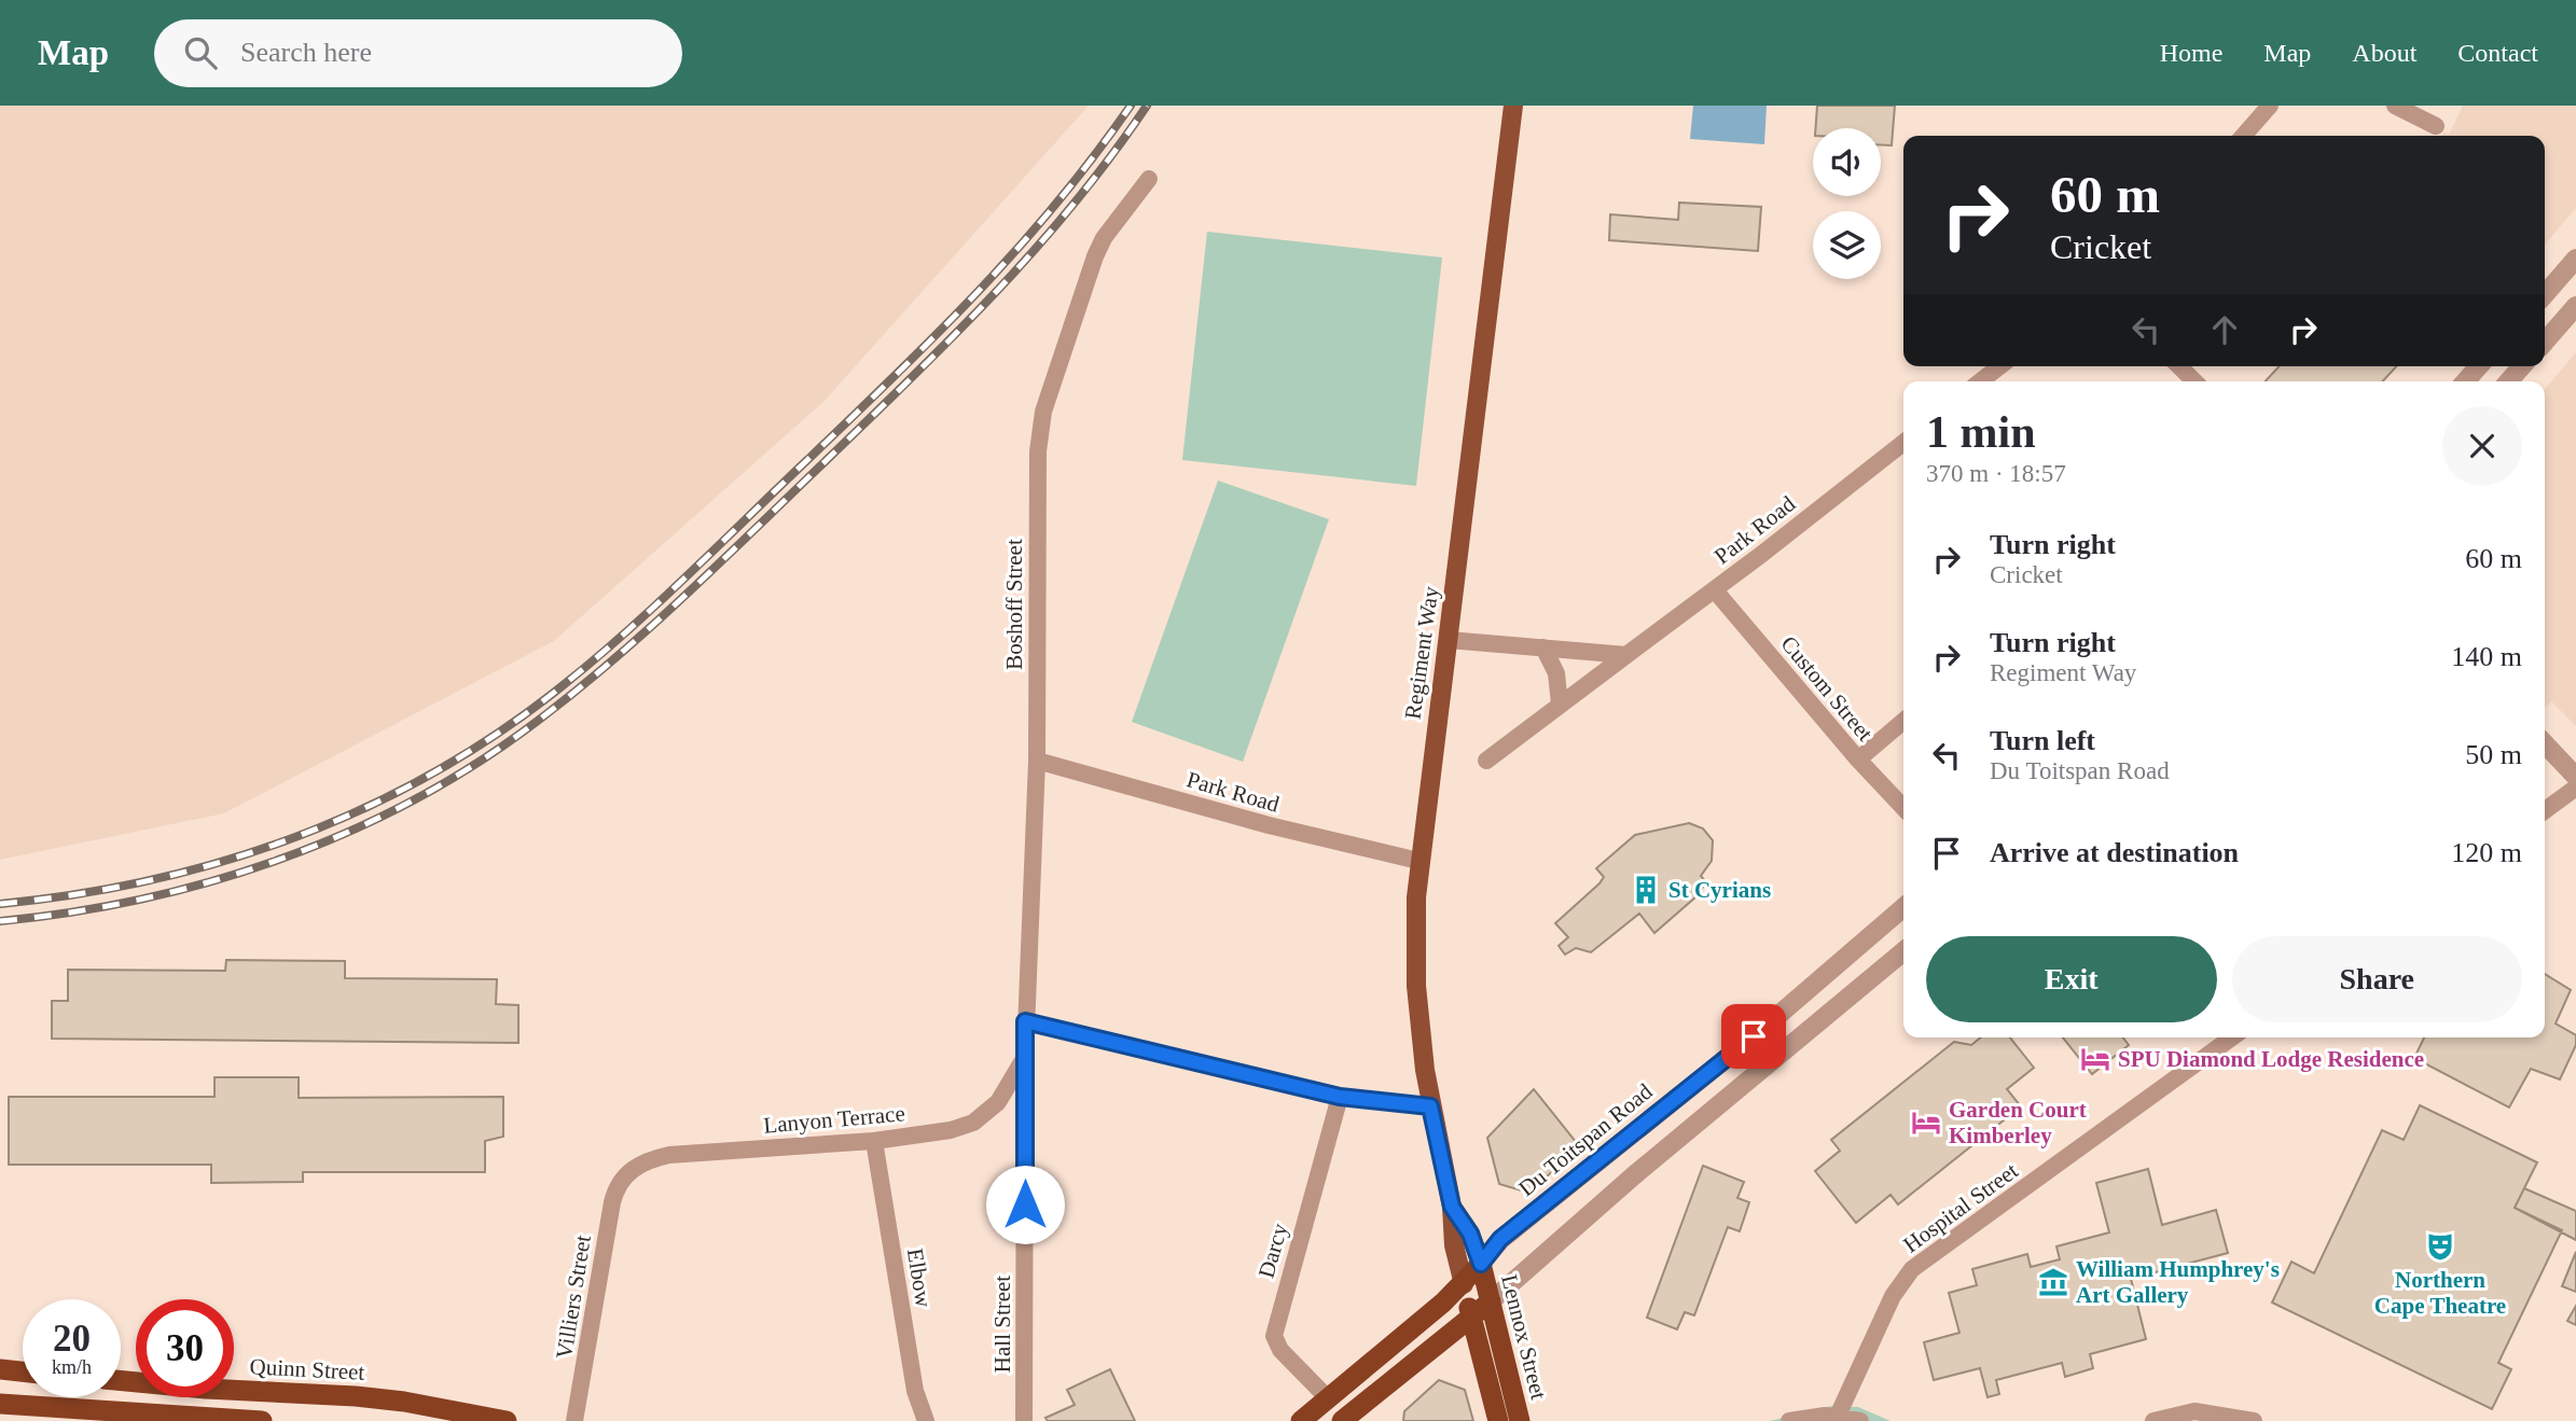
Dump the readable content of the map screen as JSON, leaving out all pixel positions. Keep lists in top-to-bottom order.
{
  "streets": {
    "highway": ["Du Toitspan Road", "Lennox Street", "Quinn Street"],
    "main road": ["Regiment Way"],
    "street": [
      "Park Road",
      "Boshoff Street",
      "Custom Street",
      "Lanyon Terrace",
      "Hospital Street",
      "Darcy",
      "Elbow",
      "Villiers Street",
      "Hall Street"
    ]
  },
  "crossings": [
    ["Park Road", "Boshoff Street"],
    ["Park Road", "Regiment Way"],
    ["Park Road", "Custom Street"],
    ["Boshoff Street", "Lanyon Terrace"],
    ["Boshoff Street", "Hall Street"],
    ["Regiment Way", "Du Toitspan Road"],
    ["Regiment Way", "Lennox Street"],
    ["Lanyon Terrace", "Elbow"],
    ["Lanyon Terrace", "Villiers Street"],
    ["Lanyon Terrace", "Hall Street"],
    ["Du Toitspan Road", "Darcy"],
    ["Du Toitspan Road", "Lennox Street"]
  ],
  "places": {
    "building": ["St Cyrians"],
    "hotel": ["SPU Diamond Lodge Residence", "Garden Court Kimberley"],
    "theatre": ["Northern Cape Theatre"],
    "museum": ["William Humphrey's Art Gallery"]
  },
  "page": {
    "header": "Map",
    "search": "Search here",
    "nav": [
      "Home",
      "Map",
      "About",
      "Contact"
    ],
    "turn": ["60 m", "Cricket"],
    "heading": ["1 min", "370 m · 18:57"],
    "list": [
      {
        "name": "Turn right",
        "note": "Cricket",
        "value": "60 m"
      },
      {
        "name": "Turn right",
        "note": "Regiment Way",
        "value": "140 m"
      },
      {
        "name": "Turn left",
        "note": "Du Toitspan Road",
        "value": "50 m"
      },
      {
        "name": "Arrive at destination",
        "value": "120 m"
      }
    ],
    "buttons": ["Exit", "Share"],
    "speed": "20 km/h",
    "limit": "30"
  }
}
